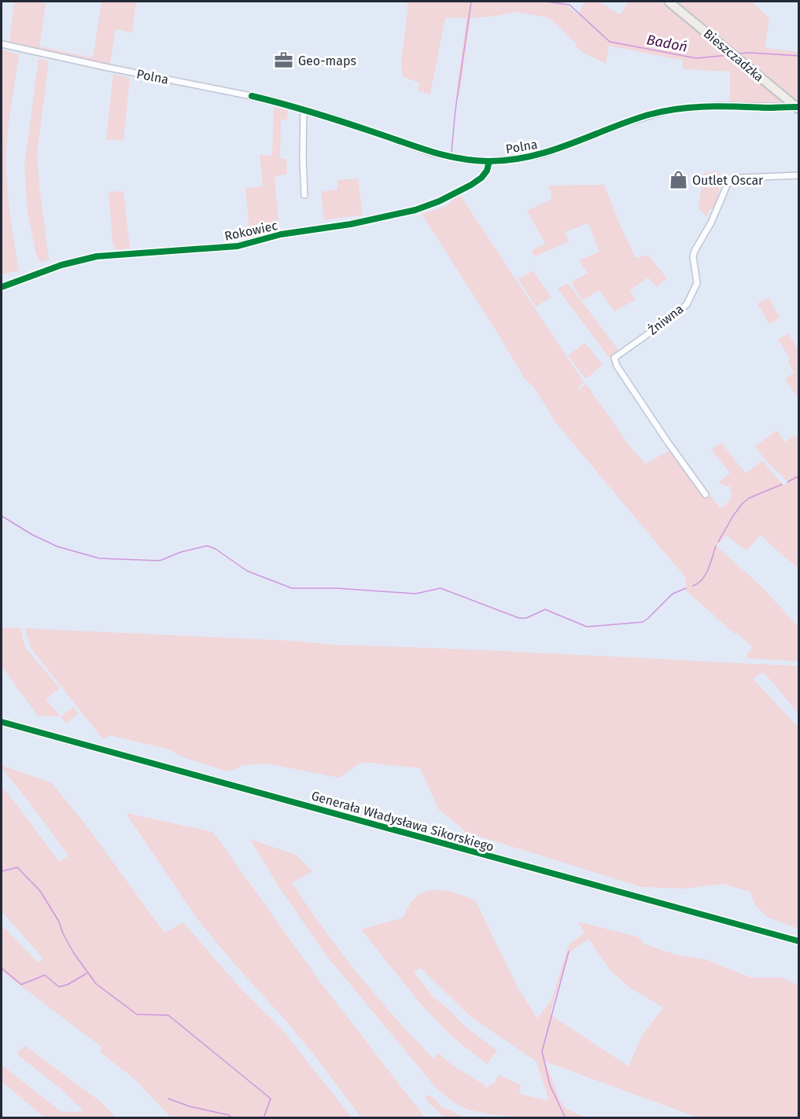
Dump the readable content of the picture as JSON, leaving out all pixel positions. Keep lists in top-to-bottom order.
{
  "streets": {
    "main road": ["Bieszczadzka"],
    "street": [
      "Polna",
      "Rokowiec",
      "Żniwna",
      "Generała Władysława Sikorskiego"
    ]
  },
  "crossings": [
    ["Bieszczadzka", "Polna"],
    ["Polna", "Rokowiec"]
  ],
  "water": ["Badoń"],
  "places": {
    "office": ["Geo-maps"],
    "shop": ["Outlet Oscar"]
  }
}
